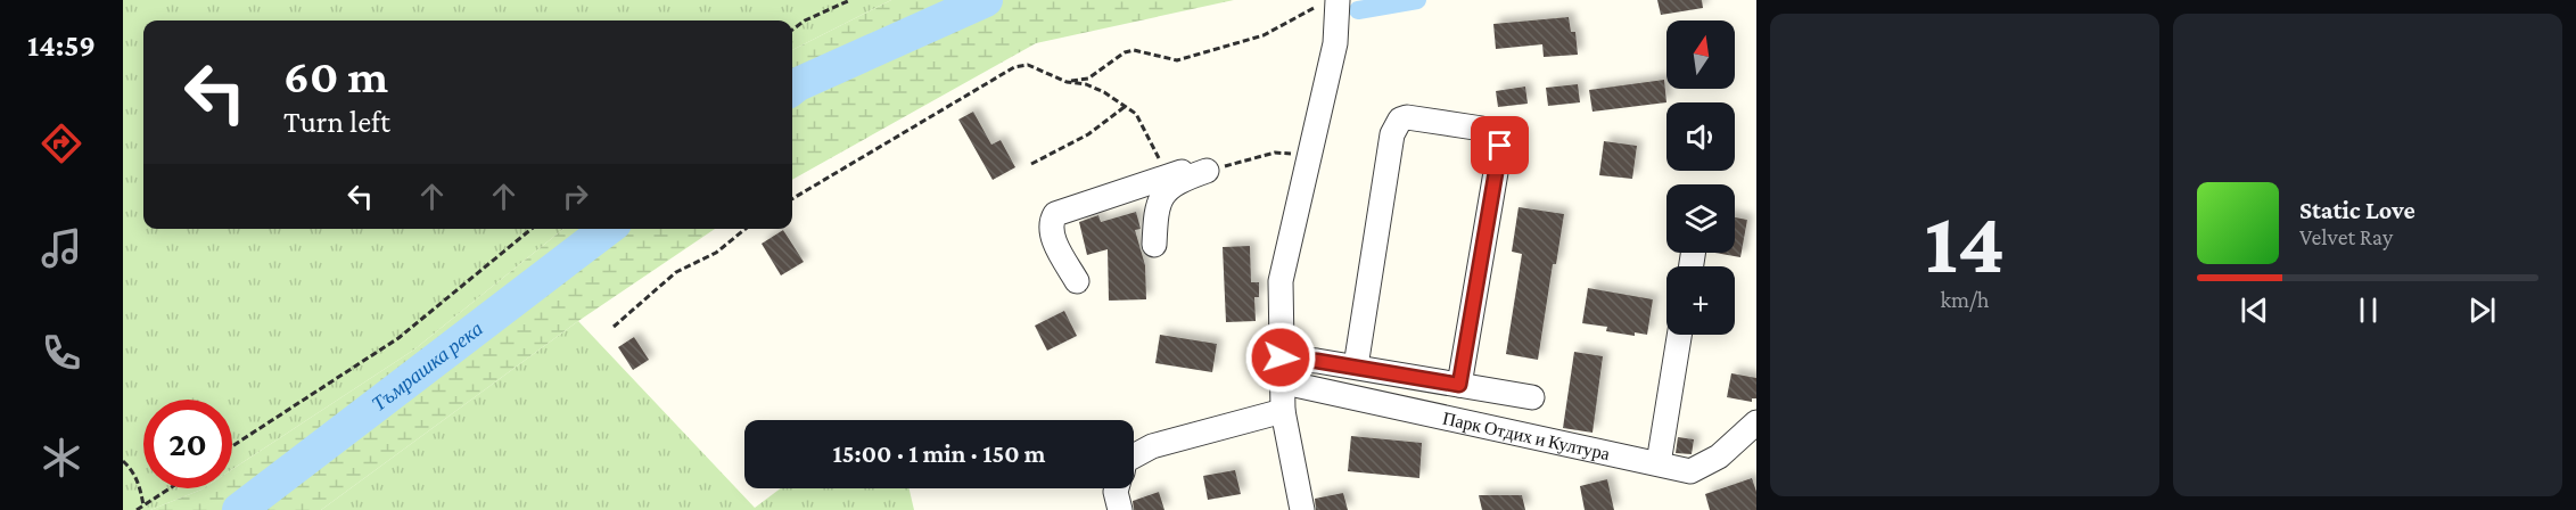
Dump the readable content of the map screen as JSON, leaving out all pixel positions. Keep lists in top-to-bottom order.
{
  "streets": {
    "street": ["Парк Отдих и Култура"]
  },
  "water": ["Тъмрашка река"],
  "north": "top",
  "page": {
    "tabs": "14:59",
    "tile": ["14", "km/h"],
    "map_buttons": "+",
    "turn": ["60 m", "Turn left"],
    "song": ["Static Love", "Velvet Ray"],
    "limit": "20",
    "trip": "15:00 · 1 min · 150 m"
  }
}
